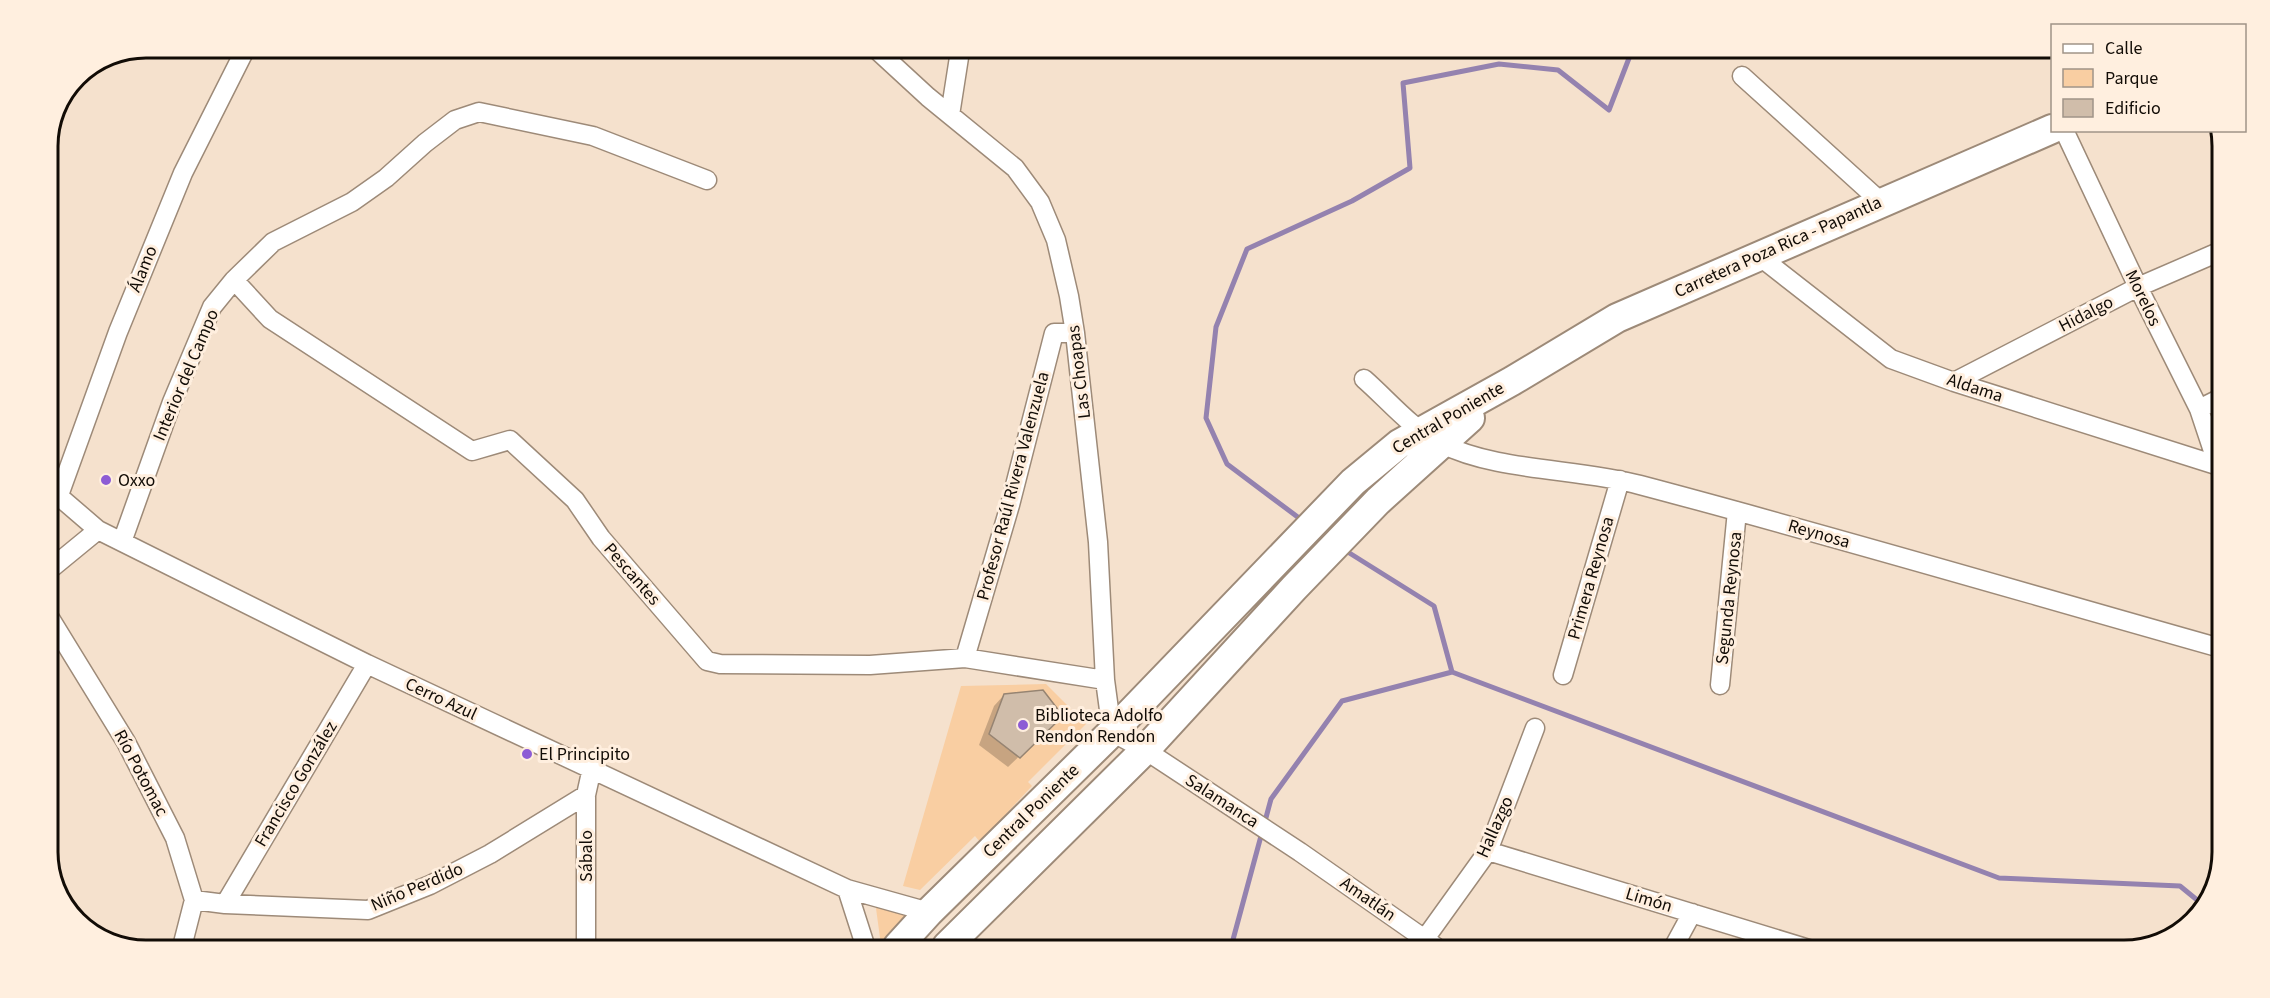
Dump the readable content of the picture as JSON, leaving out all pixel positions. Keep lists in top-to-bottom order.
{
  "streets": {
    "main road": ["Carretera Poza Rica - Papantla", "Central Poniente"],
    "street": [
      "Álamo",
      "Morelos",
      "Hidalgo",
      "Las Choapas",
      "Interior del Campo",
      "Aldama",
      "Profesor Raúl Rivera Valenzuela",
      "Reynosa",
      "Pescantes",
      "Primera Reynosa",
      "Segunda Reynosa",
      "Cerro Azul",
      "Río Potomac",
      "Francisco González",
      "Salamanca",
      "Hallazgo",
      "Sábalo",
      "Niño Perdido",
      "Amatlán",
      "Limón"
    ]
  },
  "crossings": [
    ["Carretera Poza Rica - Papantla", "Aldama"],
    ["Carretera Poza Rica - Papantla", "Central Poniente"],
    ["Morelos", "Hidalgo"],
    ["Hidalgo", "Aldama"],
    ["Las Choapas", "Central Poniente"],
    ["Las Choapas", "Profesor Raúl Rivera Valenzuela"],
    ["Las Choapas", "Pescantes"],
    ["Interior del Campo", "Pescantes"],
    ["Interior del Campo", "Cerro Azul"],
    ["Central Poniente", "Reynosa"],
    ["Central Poniente", "Cerro Azul"],
    ["Central Poniente", "Salamanca"],
    ["Profesor Raúl Rivera Valenzuela", "Pescantes"],
    ["Reynosa", "Primera Reynosa"],
    ["Reynosa", "Segunda Reynosa"],
    ["Cerro Azul", "Francisco González"],
    ["Cerro Azul", "Sábalo"],
    ["Río Potomac", "Niño Perdido"],
    ["Francisco González", "Niño Perdido"],
    ["Salamanca", "Amatlán"],
    ["Hallazgo", "Limón"],
    ["Sábalo", "Niño Perdido"]
  ],
  "places": ["Oxxo", "Biblioteca Adolfo Rendon Rendon", "El Principito"],
  "legend": ["Calle", "Parque", "Edificio"]
}
